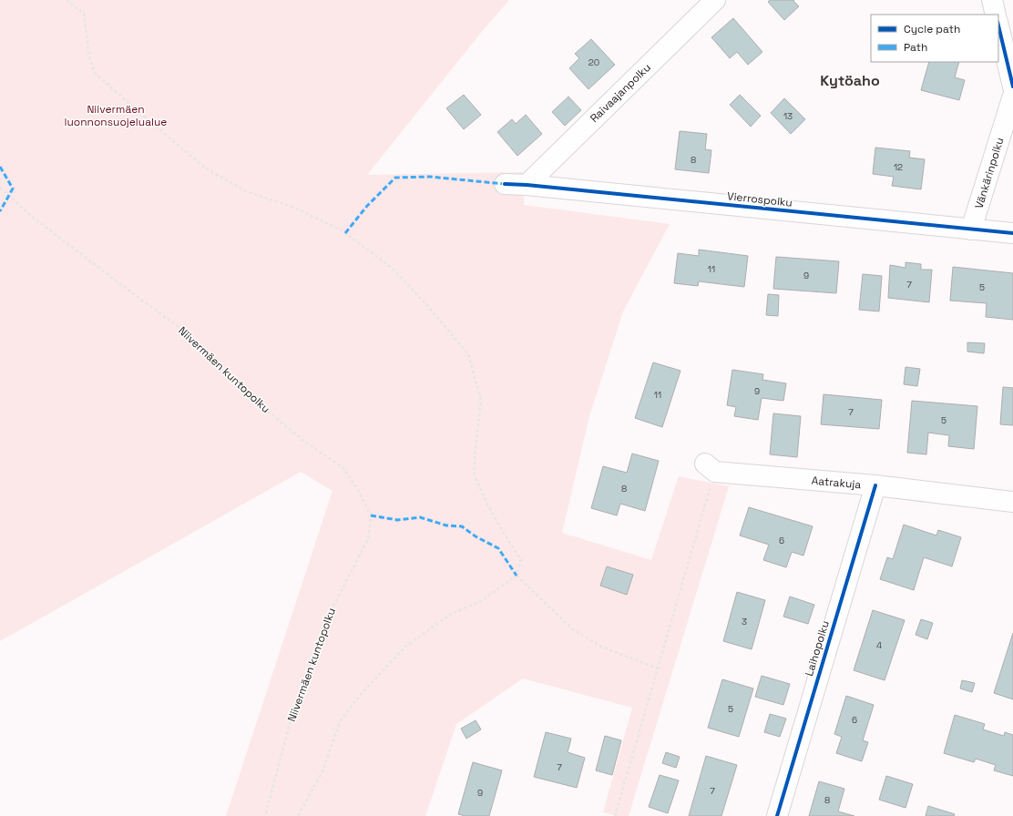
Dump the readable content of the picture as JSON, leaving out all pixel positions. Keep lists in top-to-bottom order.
{
  "streets": {
    "street": [
      "Raivaajanpolku",
      "Vänkärinpolku",
      "Vierrospolku",
      "Aatrakuja",
      "Laihopolku"
    ],
    "path": ["Niivermäen kuntopolku"]
  },
  "crossings": [
    ["Raivaajanpolku", "Vierrospolku"],
    ["Vänkärinpolku", "Vierrospolku"],
    ["Aatrakuja", "Laihopolku"]
  ],
  "districts": ["Kytöaho"],
  "parks": ["Niivermäen luonnonsuojelualue"],
  "house_numbers": [
    "20",
    "13",
    "8",
    "12",
    "11",
    "9",
    "7",
    "5",
    "9",
    "11",
    "7",
    "5",
    "8",
    "6",
    "3",
    "4",
    "5",
    "6",
    "7",
    "7",
    "9",
    "8"
  ],
  "legend": ["Cycle path", "Path"]
}
